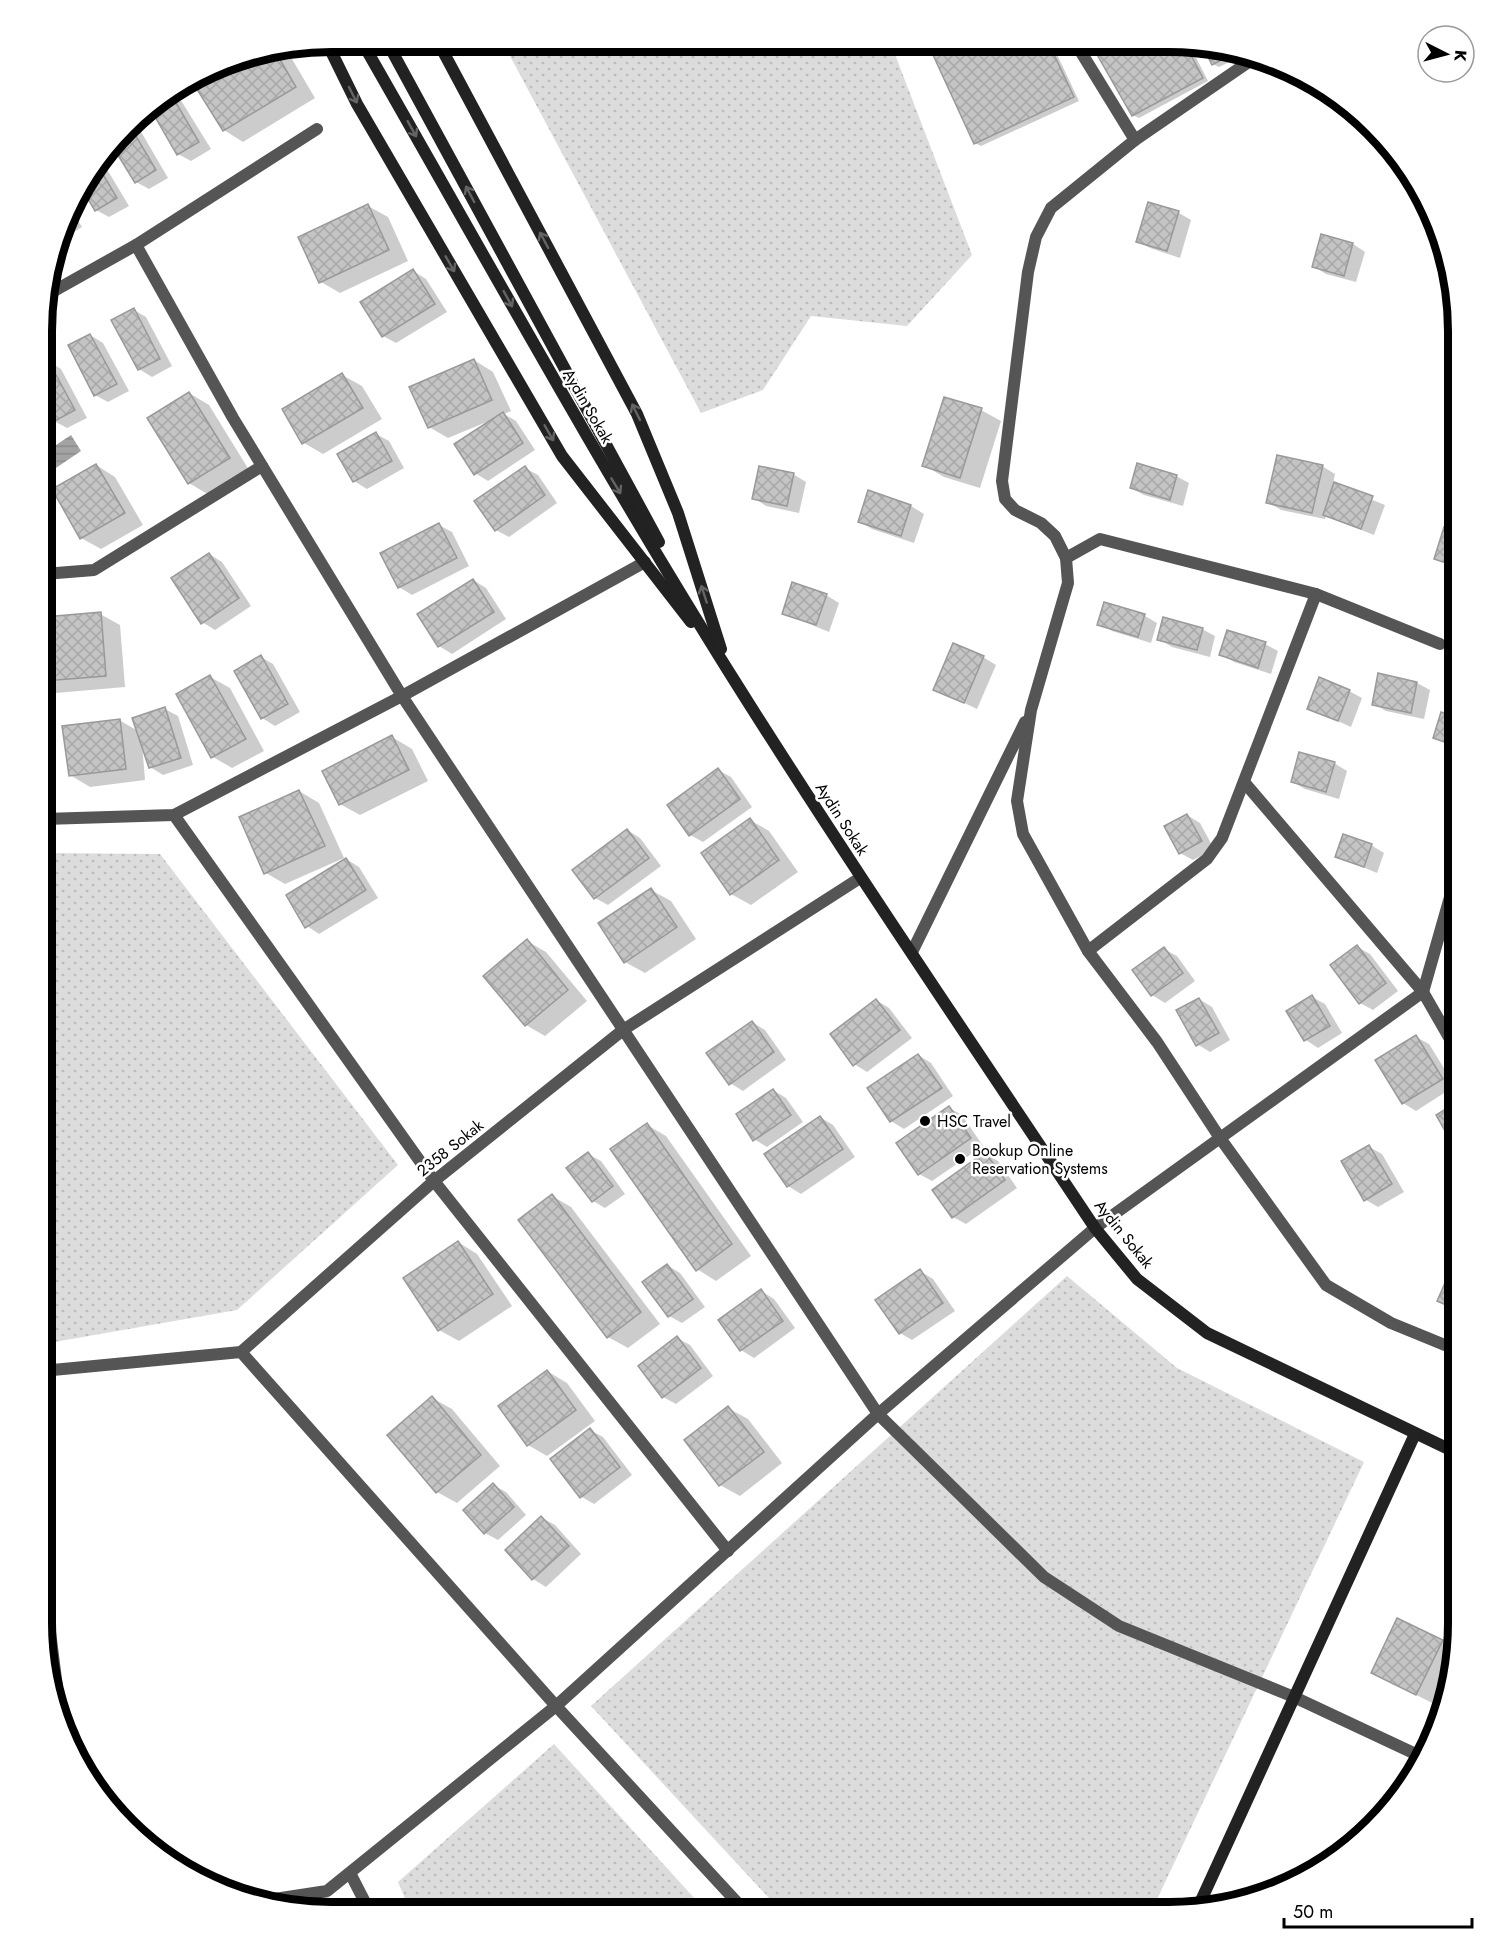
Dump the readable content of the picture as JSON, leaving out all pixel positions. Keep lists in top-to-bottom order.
{
  "streets": {
    "street": ["Aydin Sokak", "2358 Sokak"]
  },
  "crossings": [
    ["Aydin Sokak", "2358 Sokak"]
  ],
  "places": ["HSC Travel", "Bookup Online Reservation Systems"],
  "scale_bar": "50 m",
  "north": "right"
}
